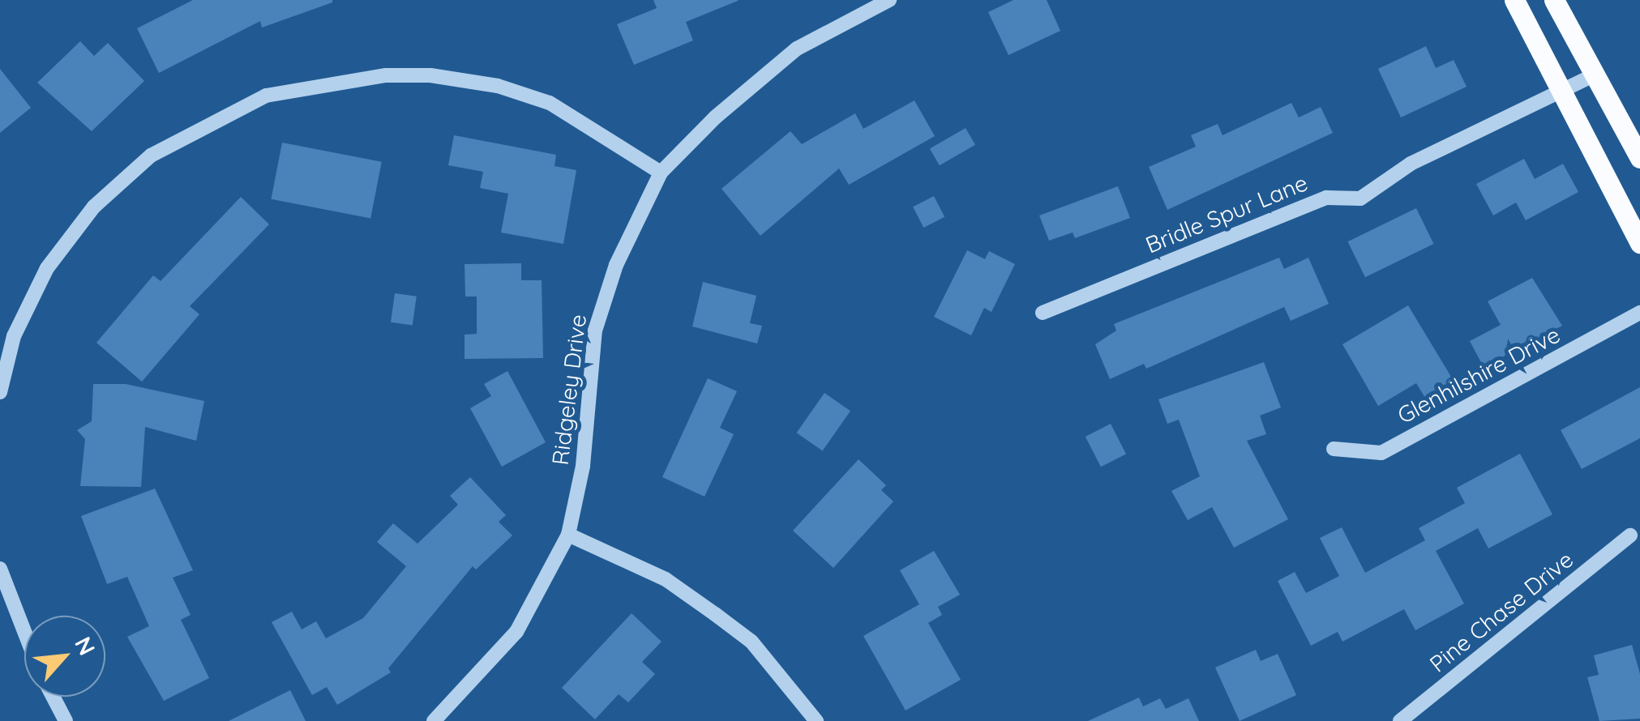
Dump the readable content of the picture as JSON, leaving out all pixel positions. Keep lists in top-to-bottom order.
{
  "streets": {
    "street": [
      "Bridle Spur Lane",
      "Glenhilshire Drive",
      "Ridgeley Drive",
      "Pine Chase Drive"
    ]
  },
  "north": "top right"
}
